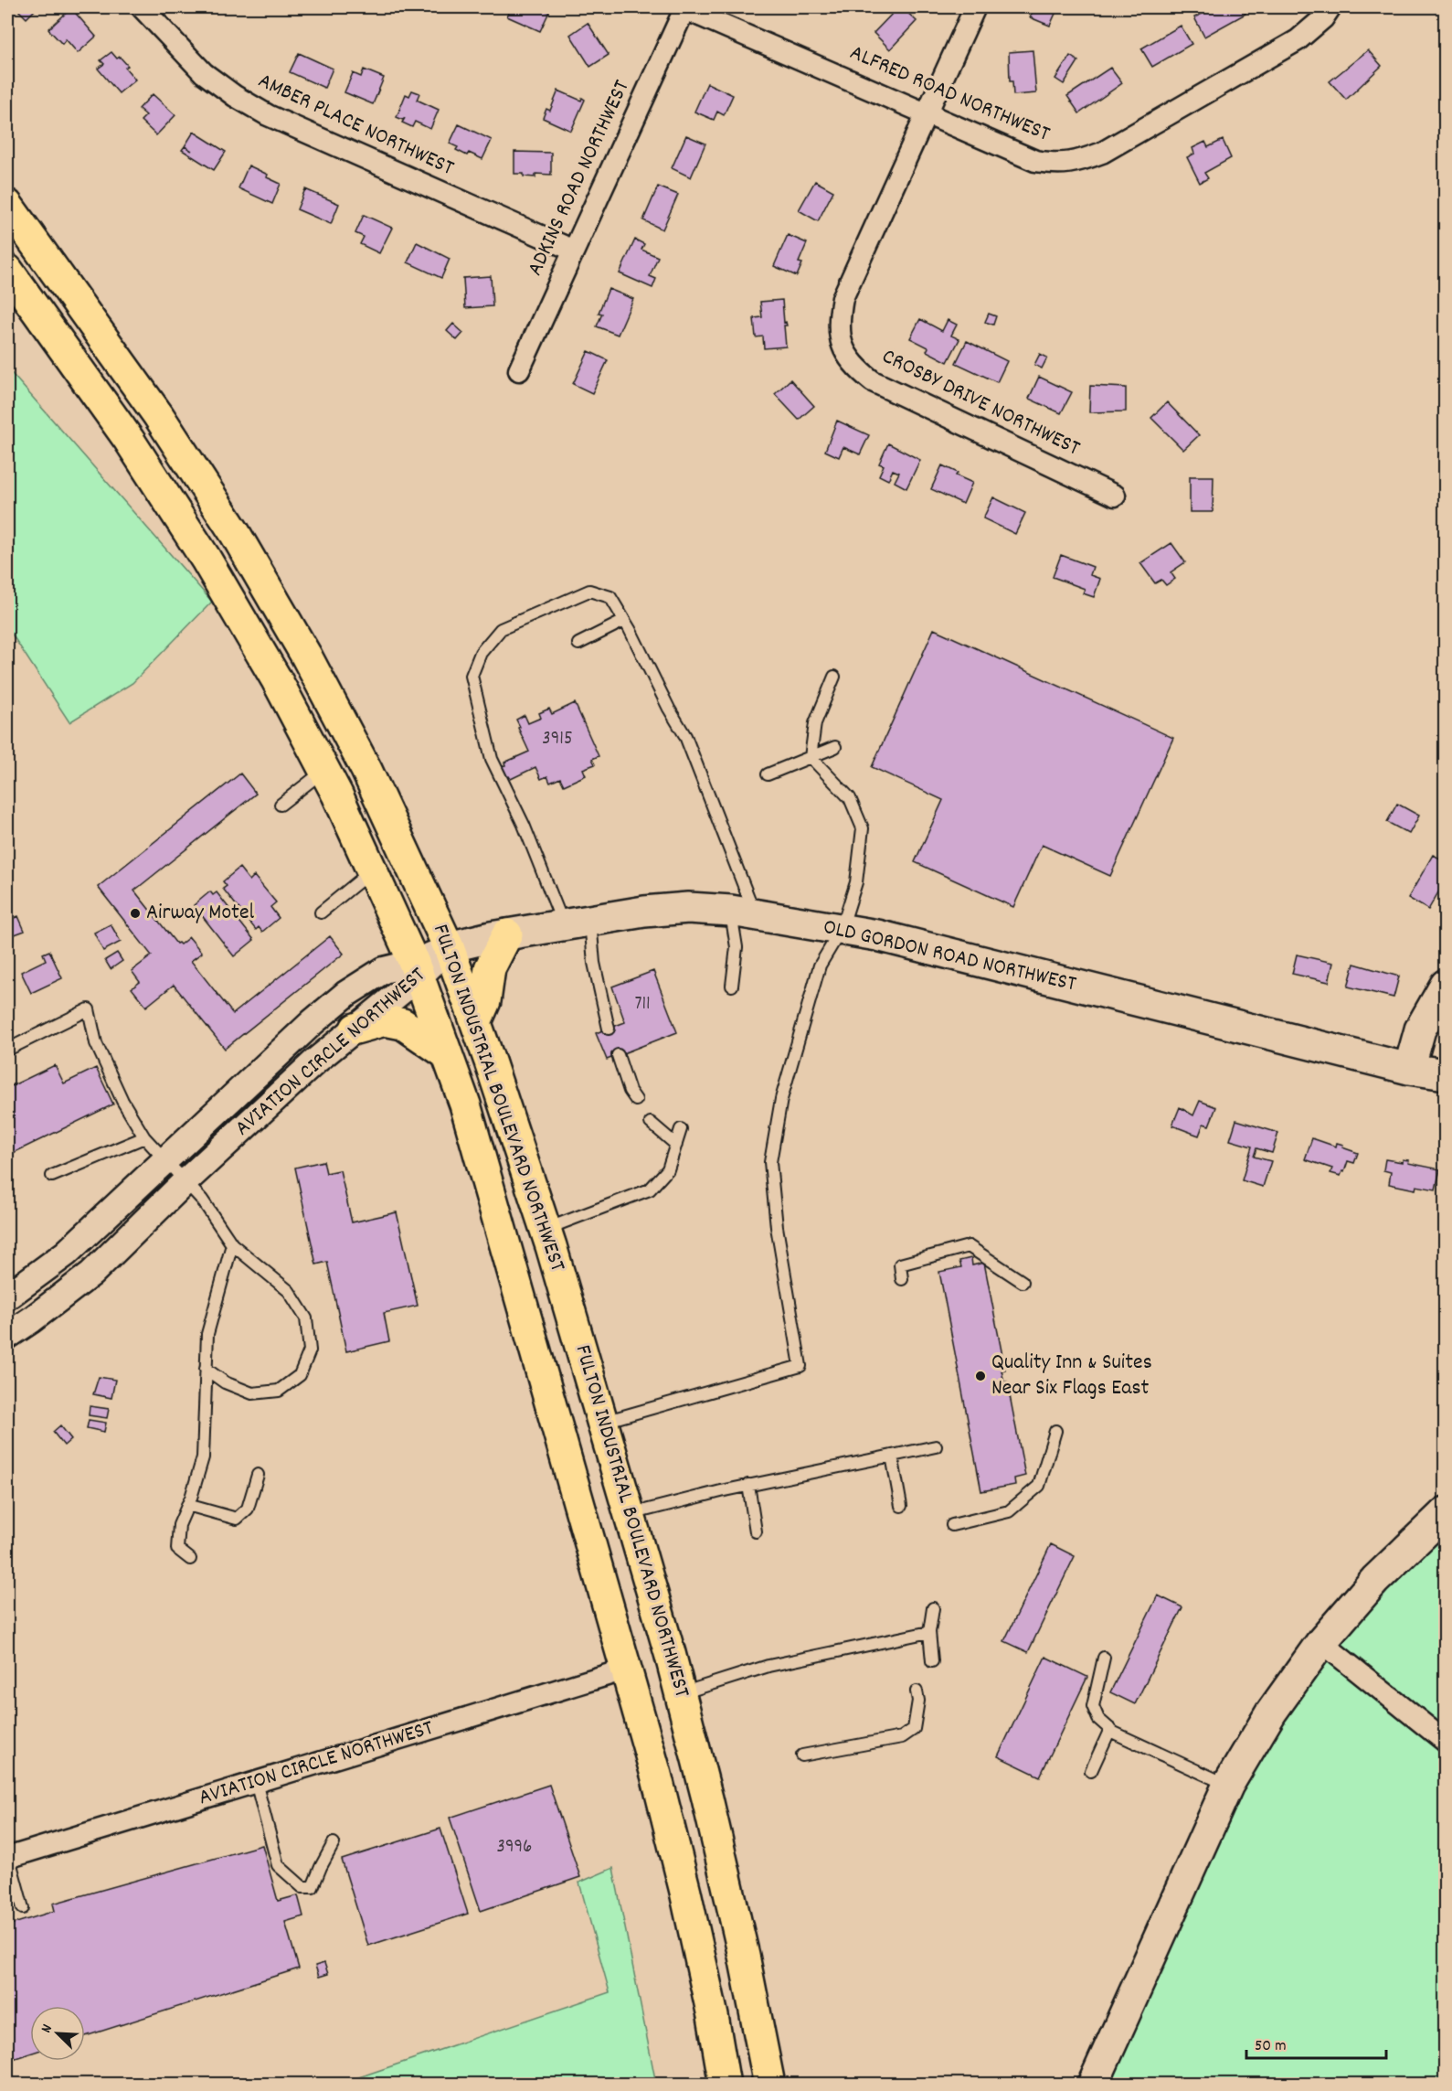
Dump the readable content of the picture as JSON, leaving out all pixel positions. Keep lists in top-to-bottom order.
{
  "streets": {
    "main road": ["OLD GORDON ROAD NORTHWEST", "FULTON INDUSTRIAL BOULEVARD NORTHWEST"],
    "street": [
      "ALFRED ROAD NORTHWEST",
      "AMBER PLACE NORTHWEST",
      "ADKINS ROAD NORTHWEST",
      "CROSBY DRIVE NORTHWEST",
      "AVIATION CIRCLE NORTHWEST"
    ]
  },
  "crossings": [
    ["ALFRED ROAD NORTHWEST", "ADKINS ROAD NORTHWEST"],
    ["ALFRED ROAD NORTHWEST", "CROSBY DRIVE NORTHWEST"],
    ["AMBER PLACE NORTHWEST", "ADKINS ROAD NORTHWEST"],
    ["OLD GORDON ROAD NORTHWEST", "AVIATION CIRCLE NORTHWEST"],
    ["OLD GORDON ROAD NORTHWEST", "FULTON INDUSTRIAL BOULEVARD NORTHWEST"],
    ["AVIATION CIRCLE NORTHWEST", "FULTON INDUSTRIAL BOULEVARD NORTHWEST"]
  ],
  "places": ["Airway Motel", "Quality Inn & Suites Near Six Flags East"],
  "house_numbers": ["3915", "711", "3996"],
  "scale_bar": "50 m",
  "north": "top left"
}
